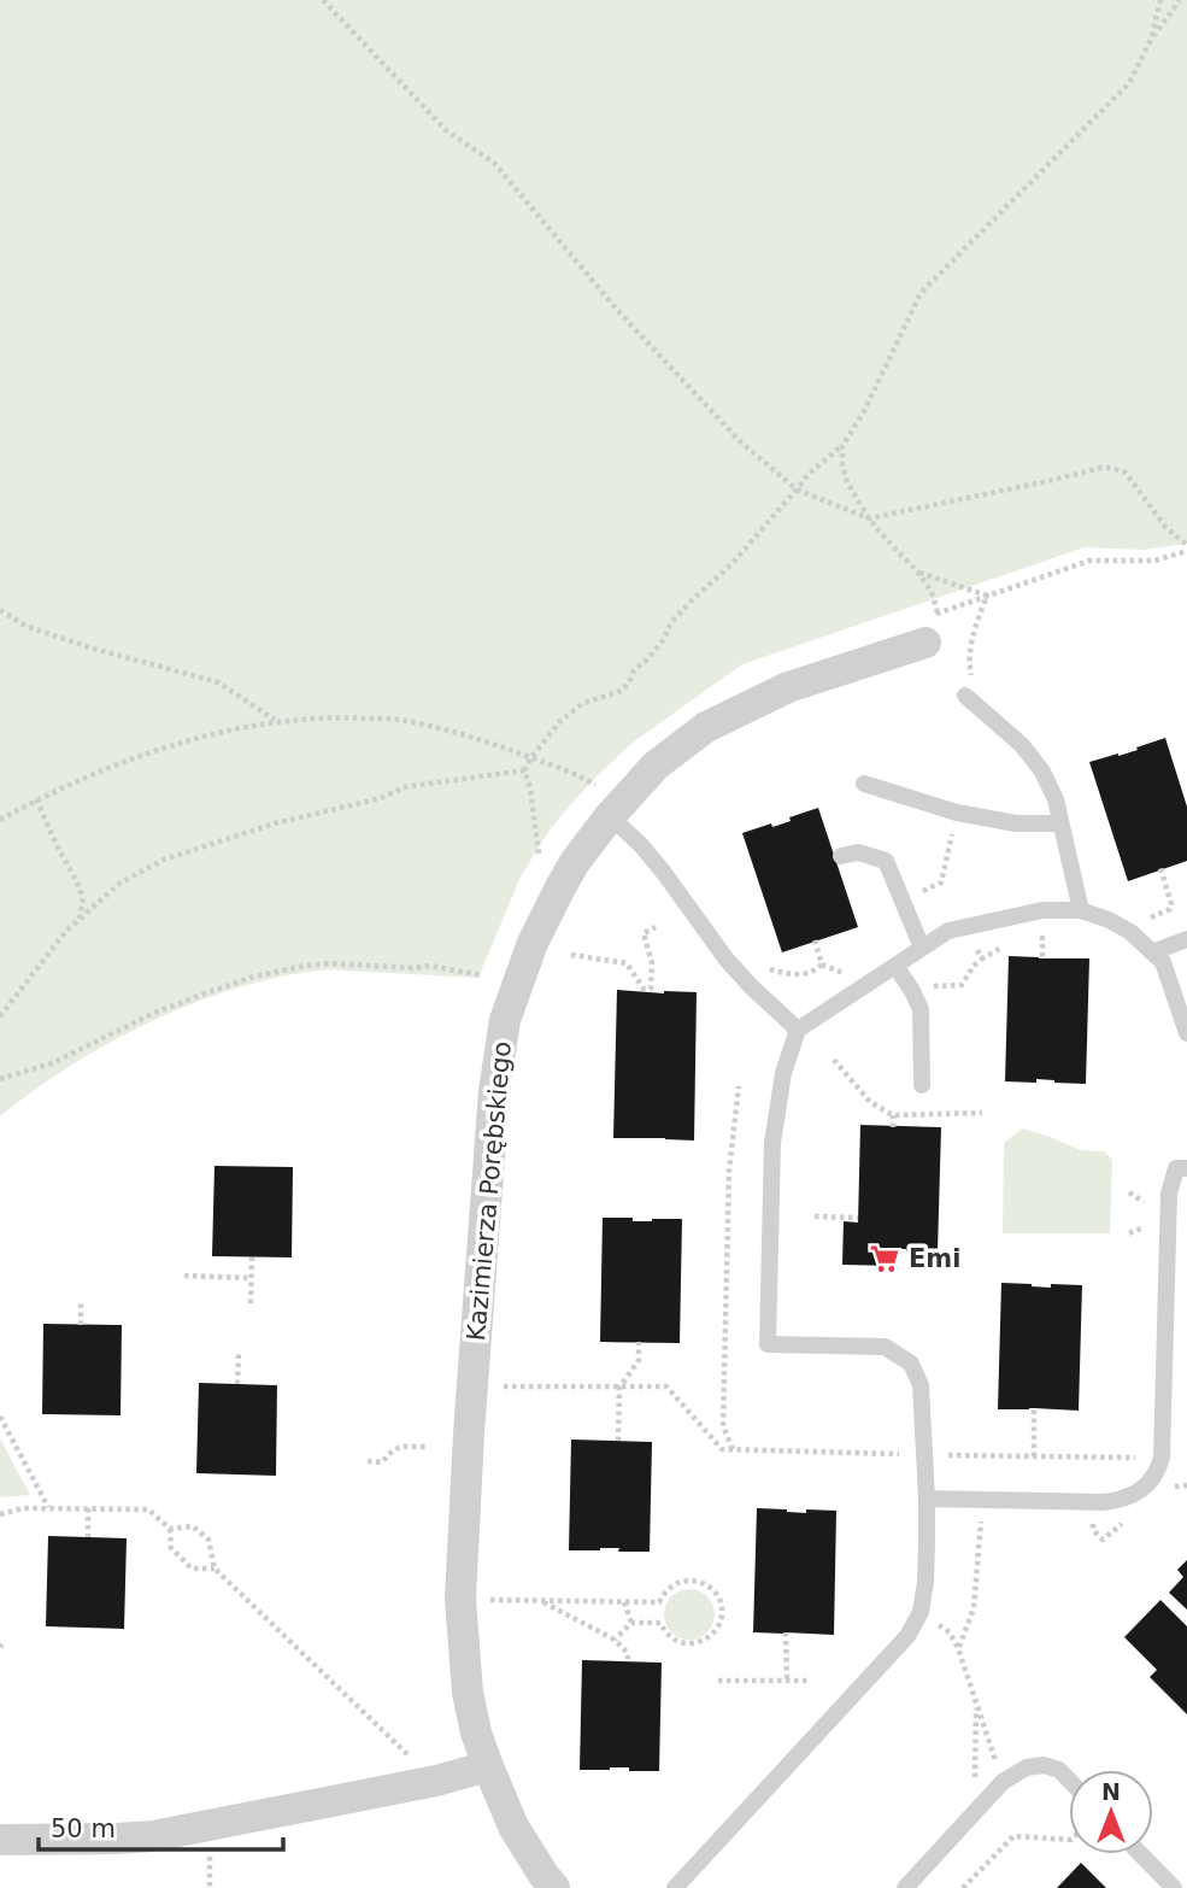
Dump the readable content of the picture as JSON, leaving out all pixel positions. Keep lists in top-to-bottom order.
{
  "streets": {
    "street": ["Kazimierza Porębskiego"]
  },
  "places": {
    "supermarket": ["Emi"]
  },
  "scale_bar": "50 m",
  "north": "top"
}
